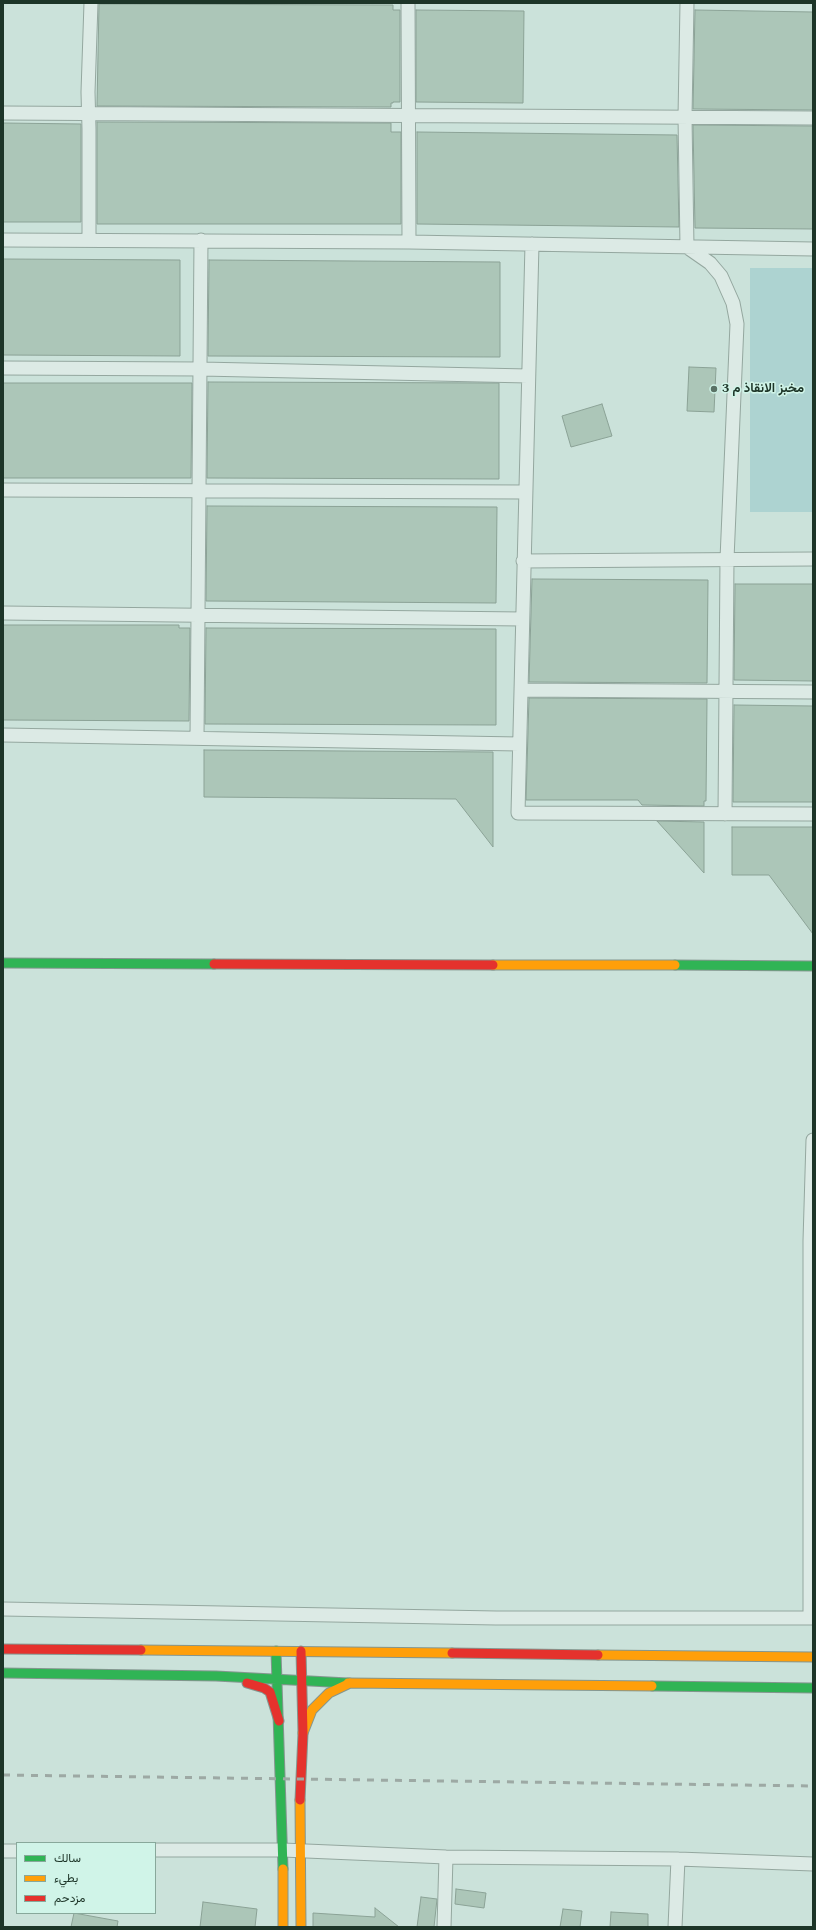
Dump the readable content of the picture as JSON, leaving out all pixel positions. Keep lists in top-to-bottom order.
{
  "places": ["مخبز الانقاذ م 3"],
  "legend": ["سالك", "بطيء", "مزدحم"]
}
